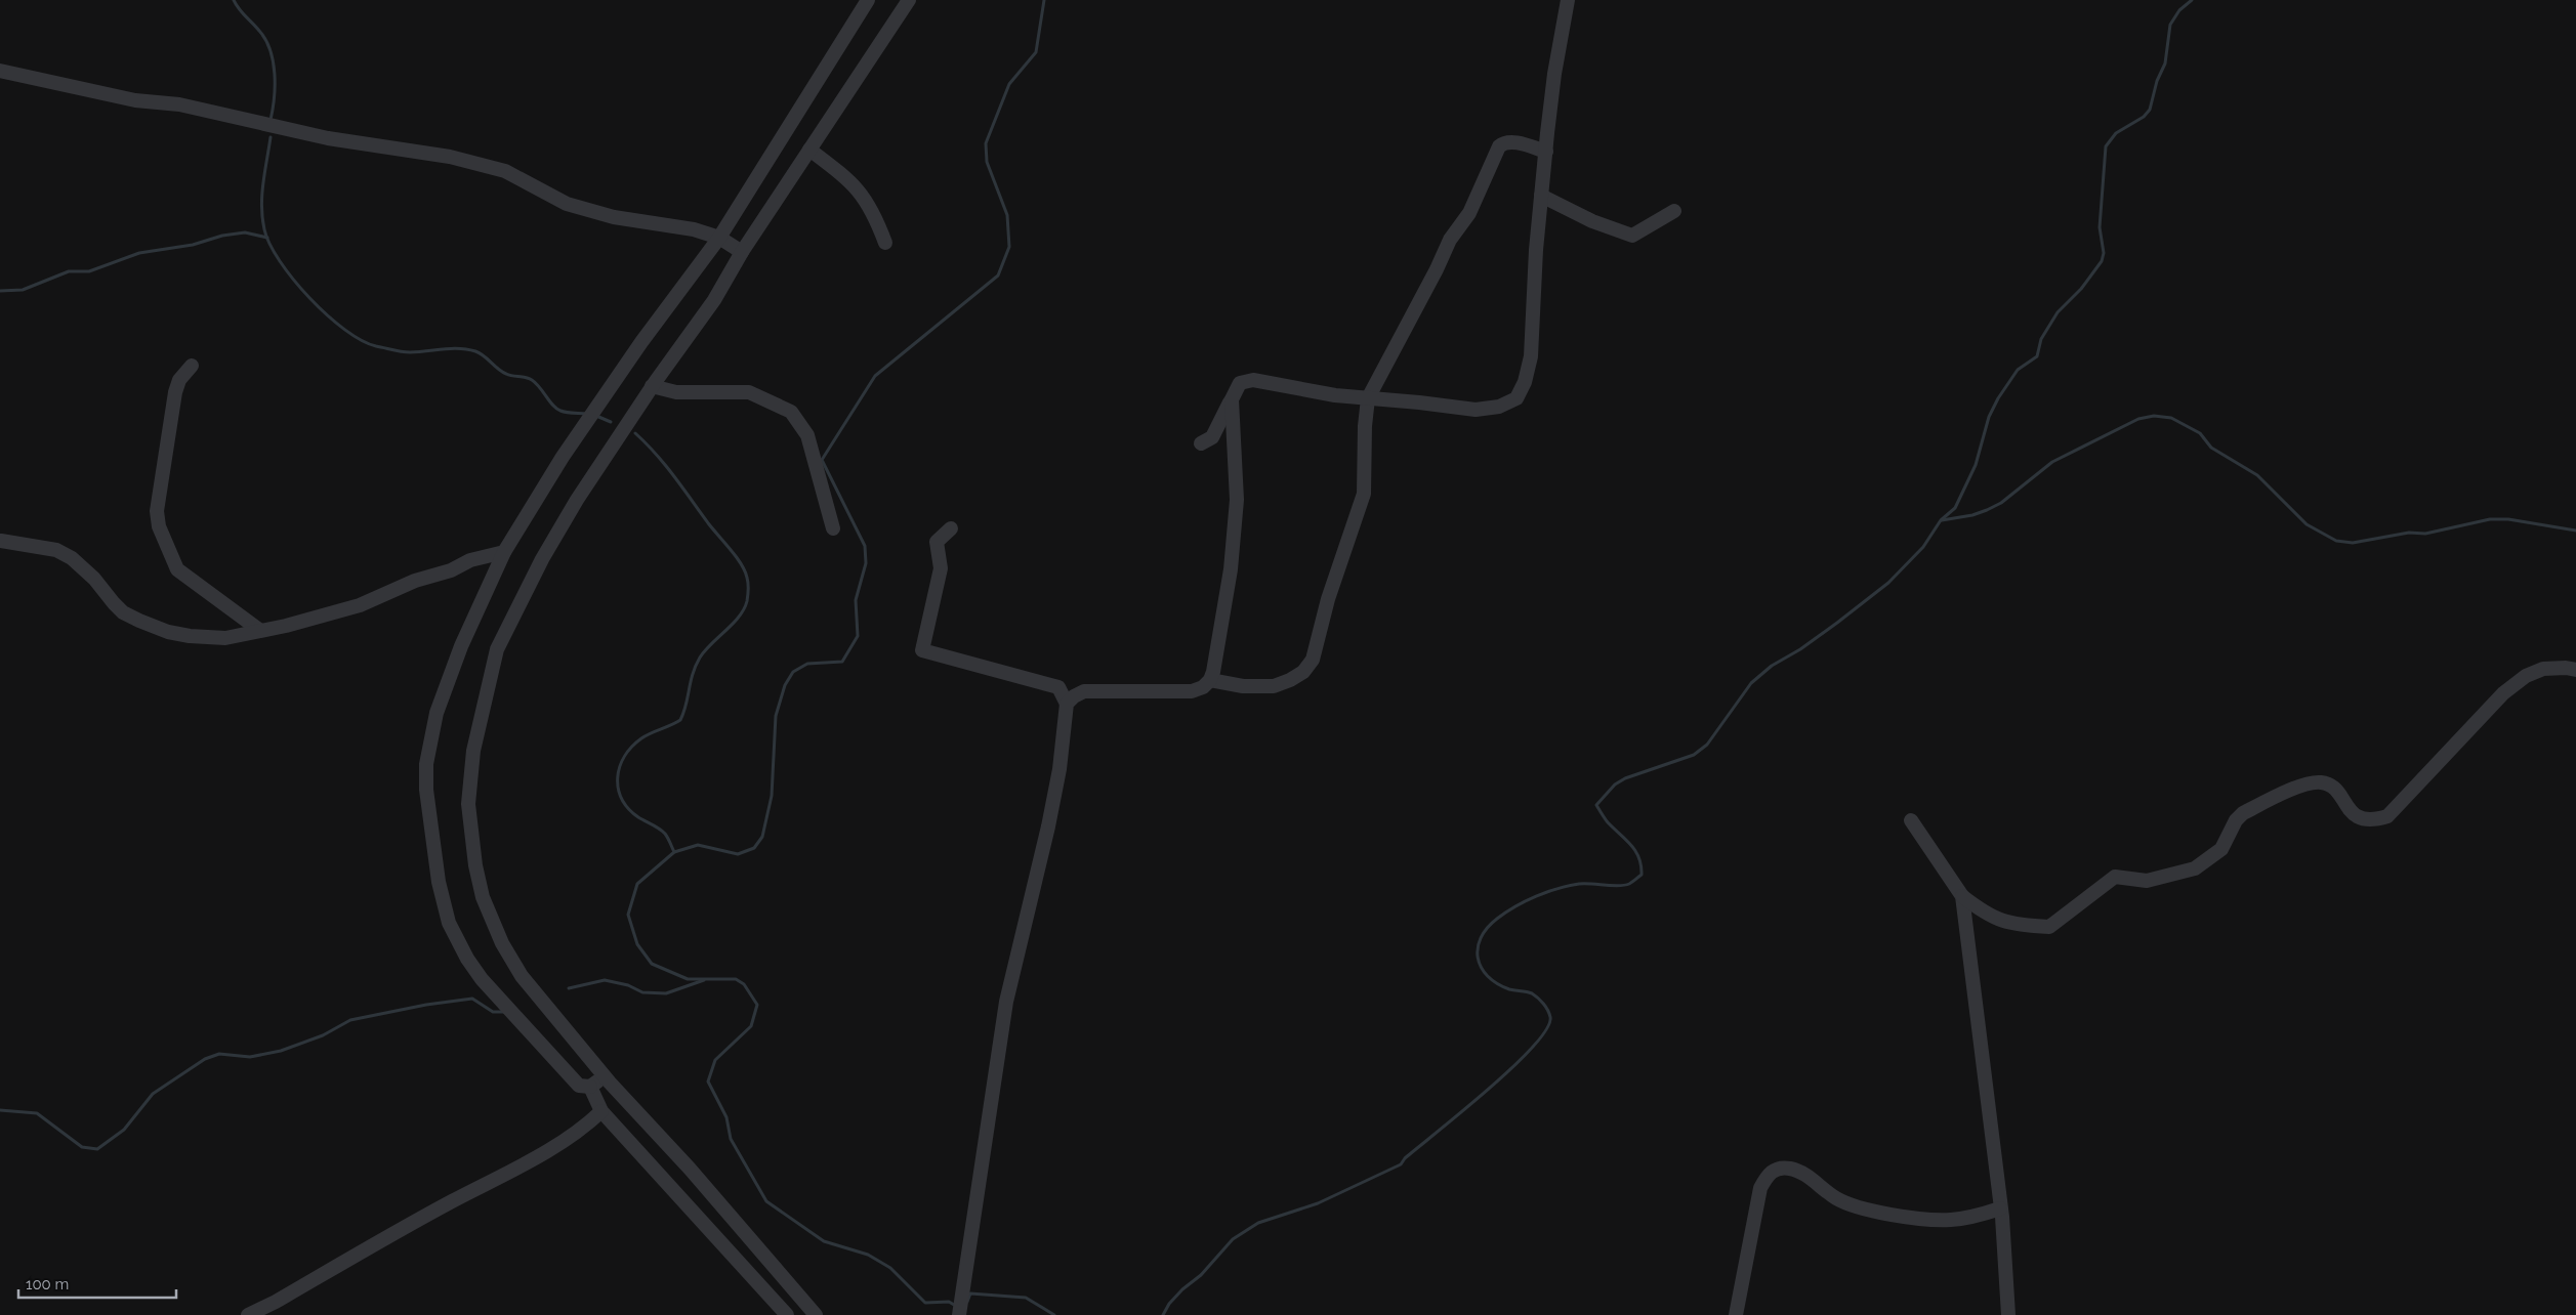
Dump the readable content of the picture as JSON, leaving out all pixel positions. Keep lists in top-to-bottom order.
{
  "scale_bar": "100 m"
}
